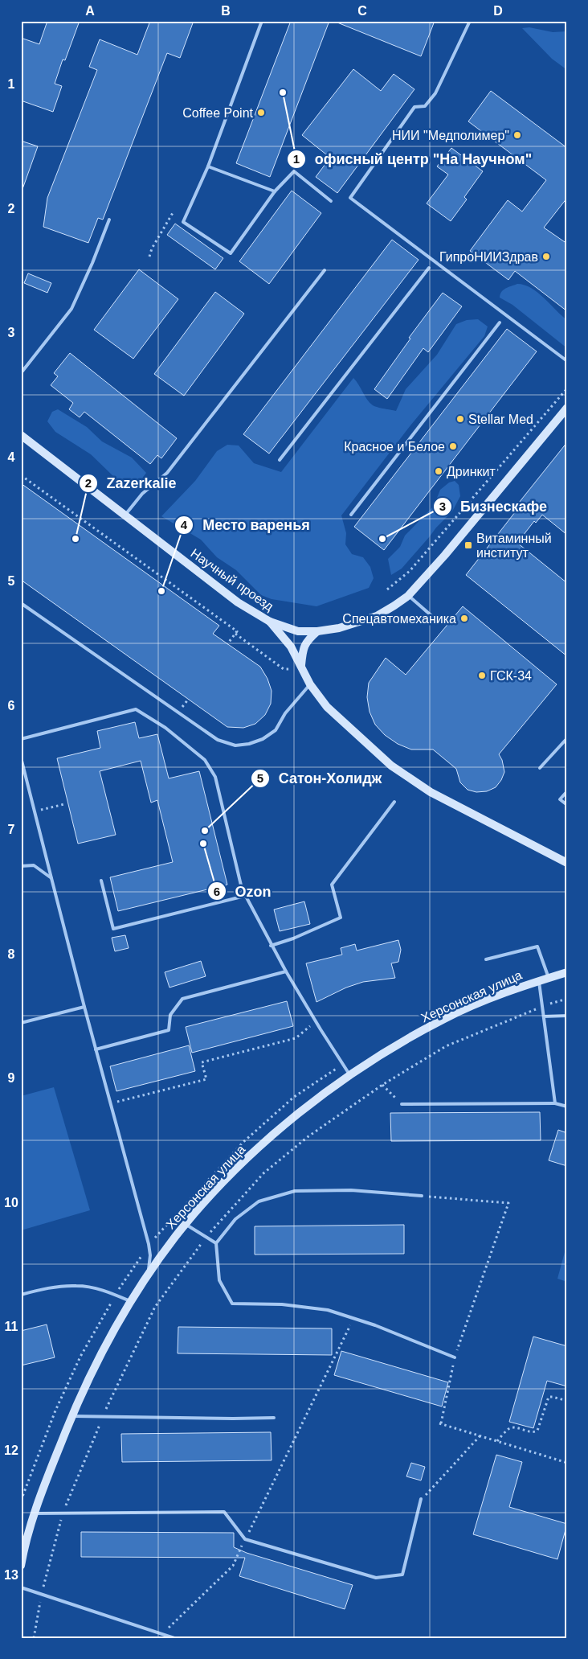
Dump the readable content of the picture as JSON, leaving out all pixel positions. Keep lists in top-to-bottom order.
{
  "streets": {
    "street": ["Научный проезд", "Херсонская улица"]
  },
  "places": {
    "other": [
      "офисный центр \"На Научном\"",
      "Coffee Point",
      "НИИ \"Медполимер\"",
      "ГипроНИИЗдрав",
      "Stellar Med",
      "Красное и Белое",
      "Дринкит",
      "Zazerkalie",
      "Бизнескафе",
      "Место варенья",
      "Спецавтомеханика",
      "ГСК-34",
      "Сатон-Холидж",
      "Ozon"
    ],
    "transit": ["Витаминный институт"]
  },
  "grid": {
    "columns": [
      "A",
      "B",
      "C",
      "D"
    ],
    "rows": [
      "1",
      "2",
      "3",
      "4",
      "5",
      "6",
      "7",
      "8",
      "9",
      "10",
      "11",
      "12",
      "13"
    ]
  }
}
